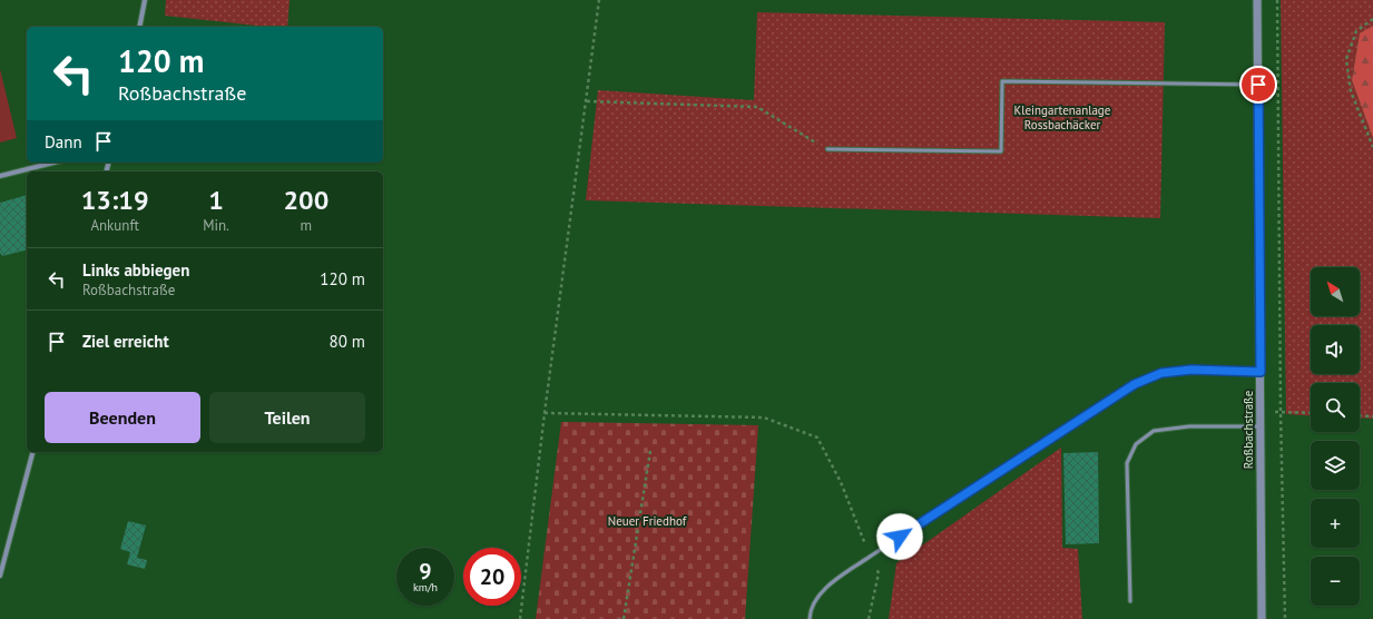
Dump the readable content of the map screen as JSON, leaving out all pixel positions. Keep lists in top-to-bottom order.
{
  "streets": {
    "street": ["Roßbachstraße"]
  },
  "parks": ["Kleingartenanlage Rossbachäcker", "Neuer Friedhof"],
  "north": "top left",
  "page": {
    "turn": ["120 m", "Roßbachstraße"],
    "then": "Dann",
    "eta": [
      "13:19",
      "Ankunft",
      "1",
      "Min.",
      "200",
      "m"
    ],
    "list": [
      {
        "name": "Links abbiegen",
        "note": "Roßbachstraße",
        "value": "120 m"
      },
      {
        "name": "Ziel erreicht",
        "value": "80 m"
      }
    ],
    "map_buttons": ["+", "−"],
    "buttons": ["Beenden", "Teilen"],
    "speed": "9 km/h",
    "limit": "20"
  }
}
